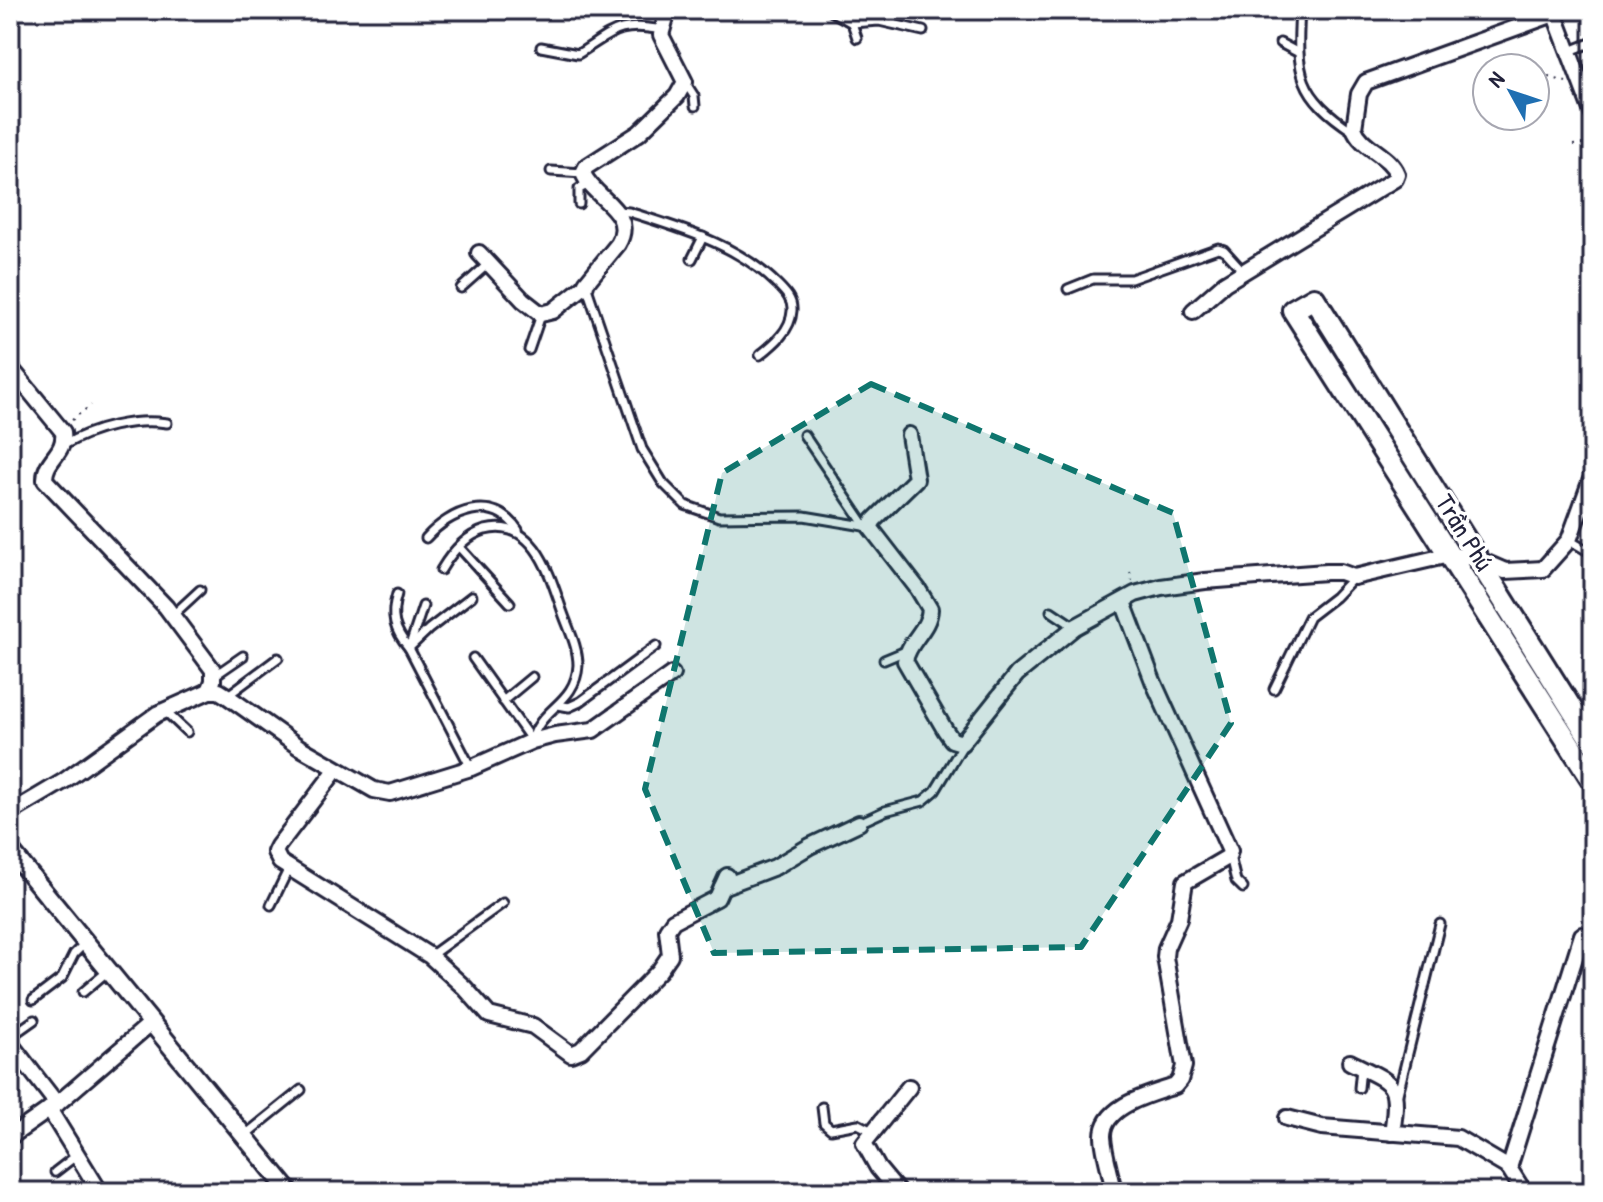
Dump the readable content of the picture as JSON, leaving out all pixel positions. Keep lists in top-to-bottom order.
{
  "streets": {
    "main road": ["Trần Phú"]
  },
  "north": "top left"
}
